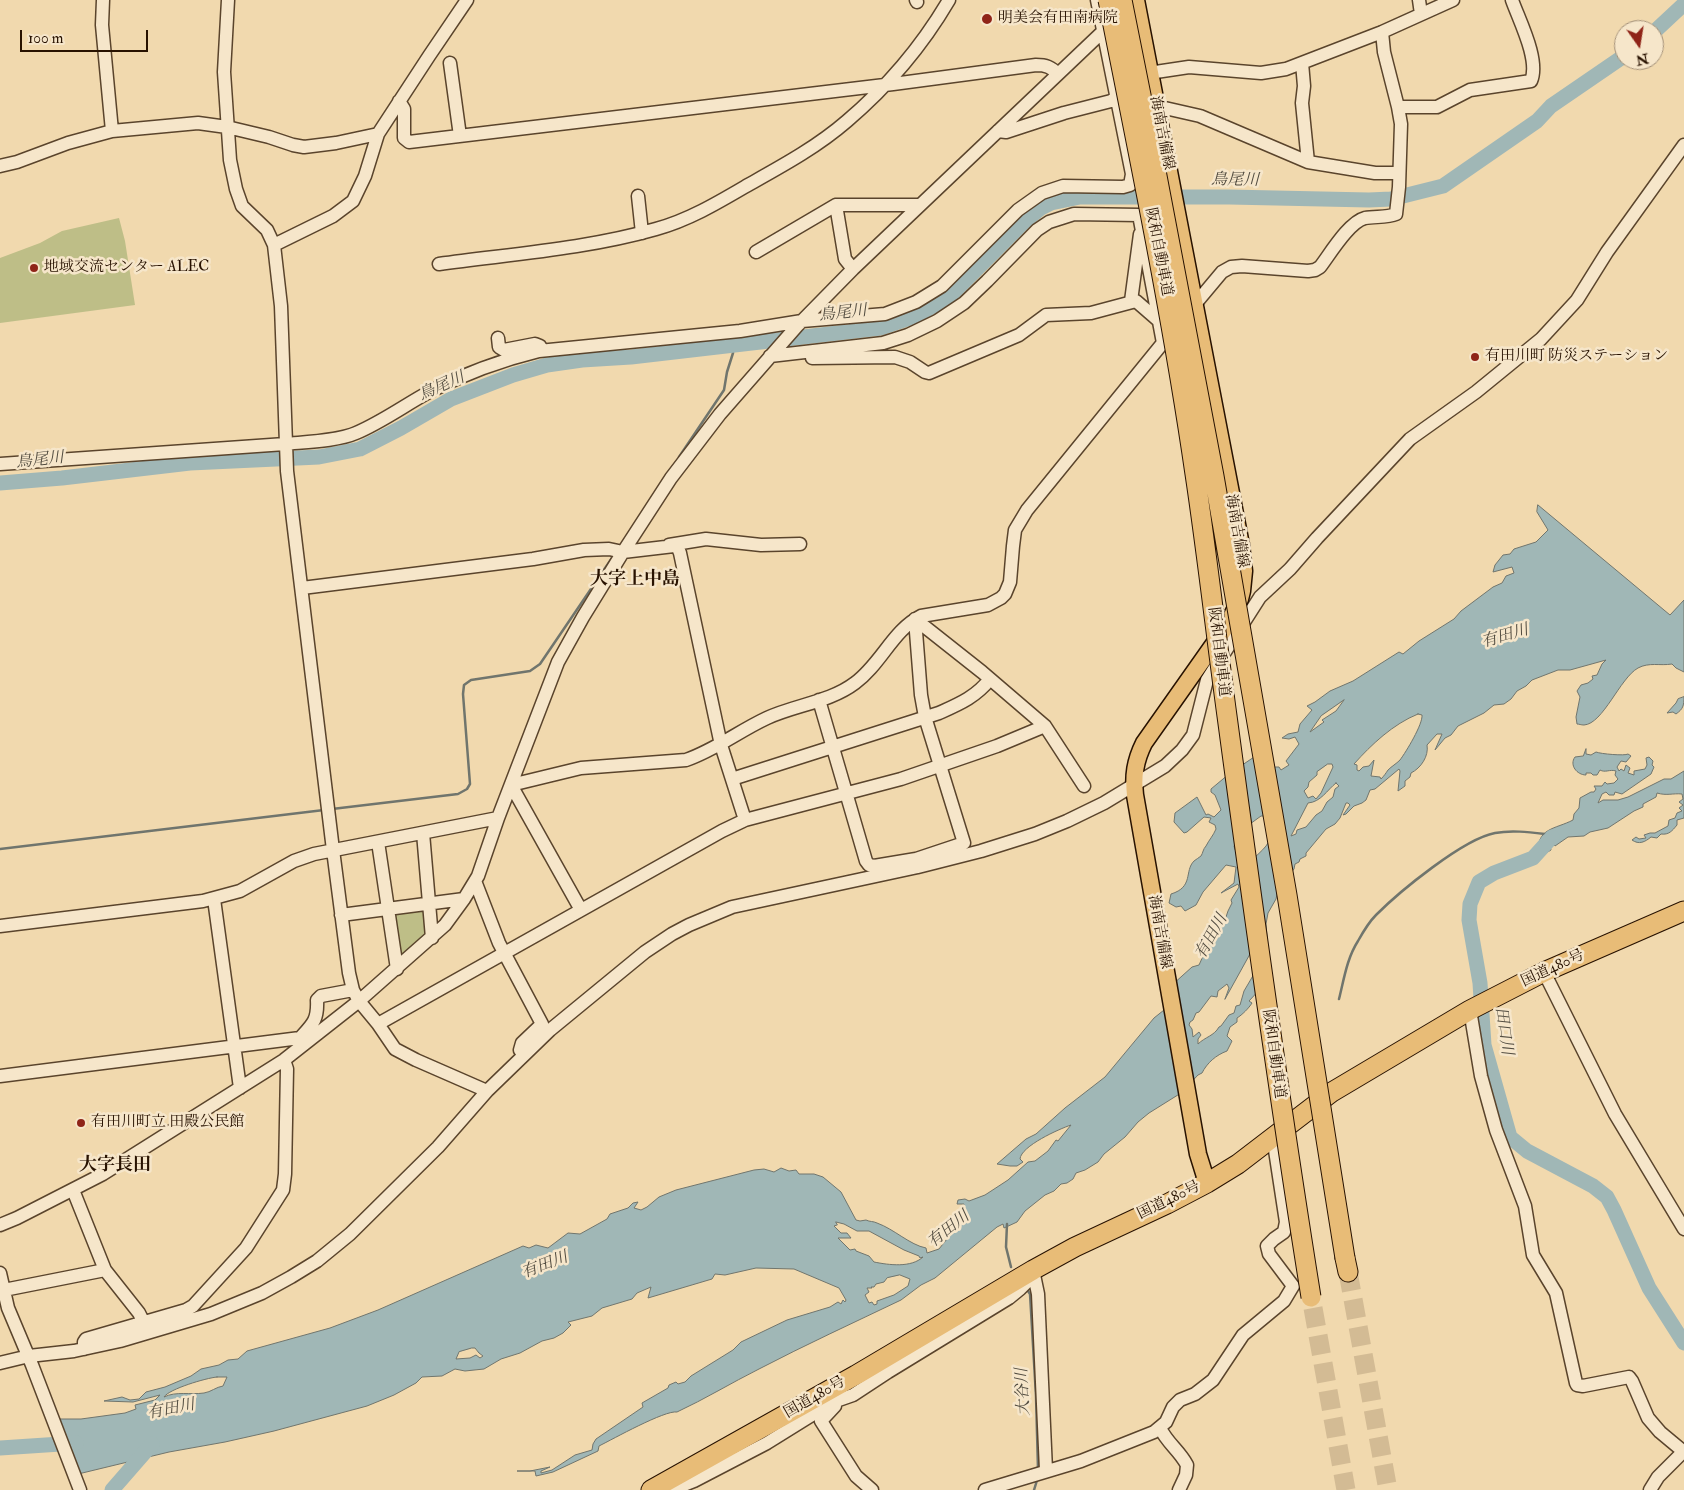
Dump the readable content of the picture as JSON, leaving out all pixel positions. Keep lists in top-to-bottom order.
{
  "streets": {
    "highway": ["阪和自動車道", "国道480号"],
    "main road": ["海南吉備線"]
  },
  "crossings": [
    ["海南吉備線", "国道480号"]
  ],
  "districts": ["大字上中島", "大字長田"],
  "water": [
    "鳥尾川",
    "有田川",
    "田口川",
    "大谷川"
  ],
  "places": [
    "明美会有田南病院",
    "地域交流センター ALEC",
    "有田川町 防災ステーション",
    "有田川町立 田殿公民館"
  ],
  "scale_bar": "100 m",
  "north": "bottom"
}
